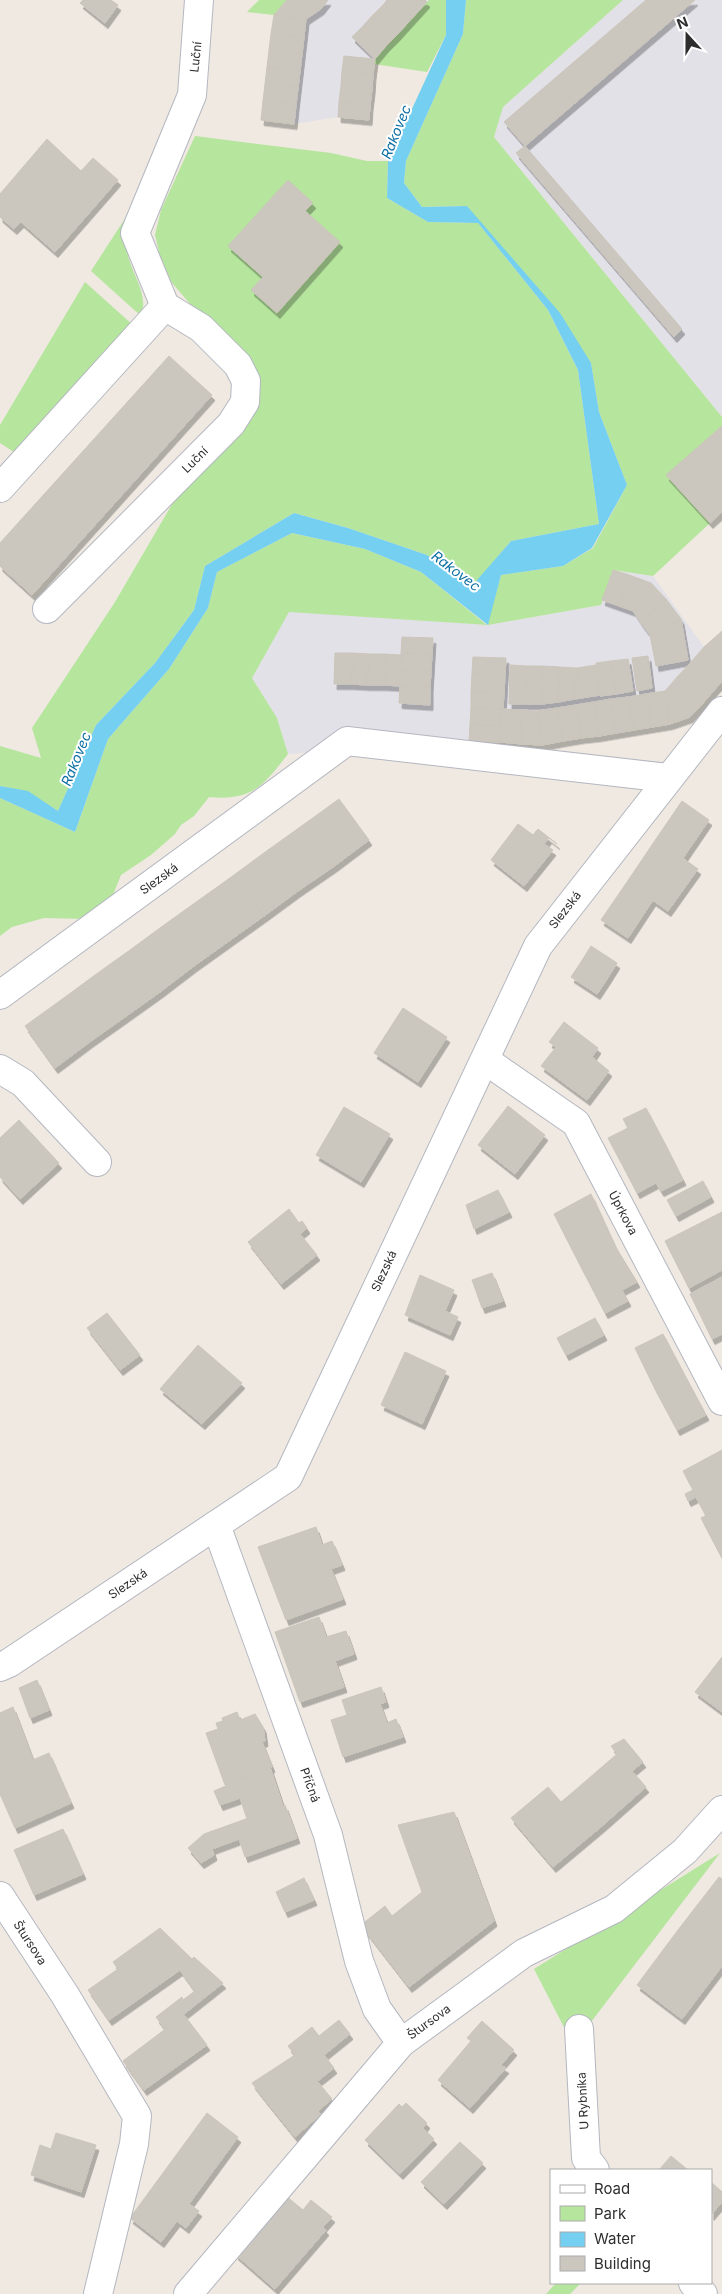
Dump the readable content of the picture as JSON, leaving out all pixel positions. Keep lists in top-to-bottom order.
{
  "streets": {
    "street": [
      "Luční",
      "Slezská",
      "Úprkova",
      "Příčná",
      "Štursova",
      "U Rybníka"
    ]
  },
  "crossings": [
    ["Slezská", "Úprkova"],
    ["Slezská", "Příčná"],
    ["Příčná", "Štursova"]
  ],
  "water": ["Rakovec"],
  "legend": [
    "Road",
    "Park",
    "Water",
    "Building"
  ],
  "north": "top"
}
